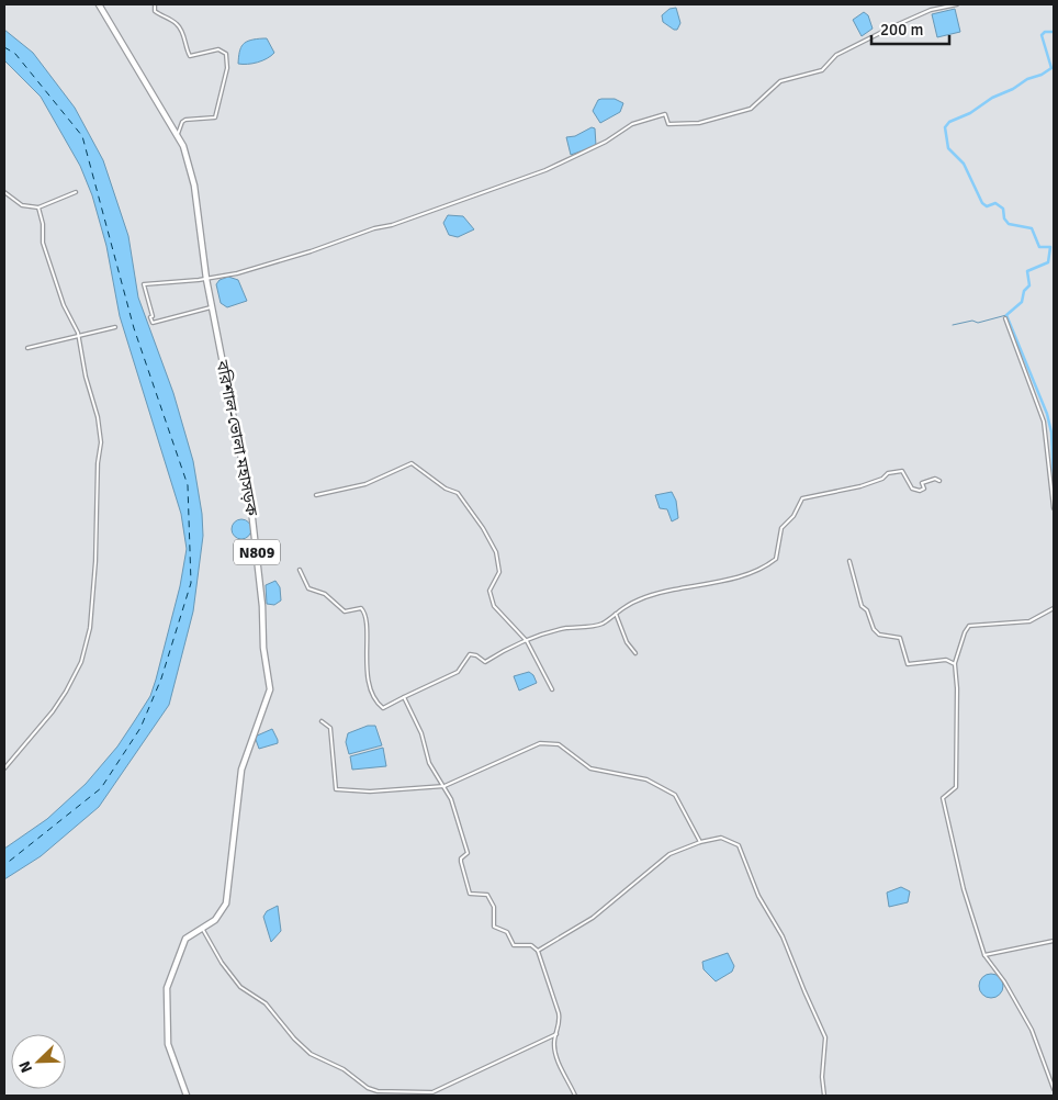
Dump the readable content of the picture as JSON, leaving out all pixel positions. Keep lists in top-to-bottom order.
{
  "streets": {
    "highway": ["বরিশাল-ভোলা মহাসড়ক", "N809"]
  },
  "scale_bar": "200 m",
  "north": "bottom left"
}
